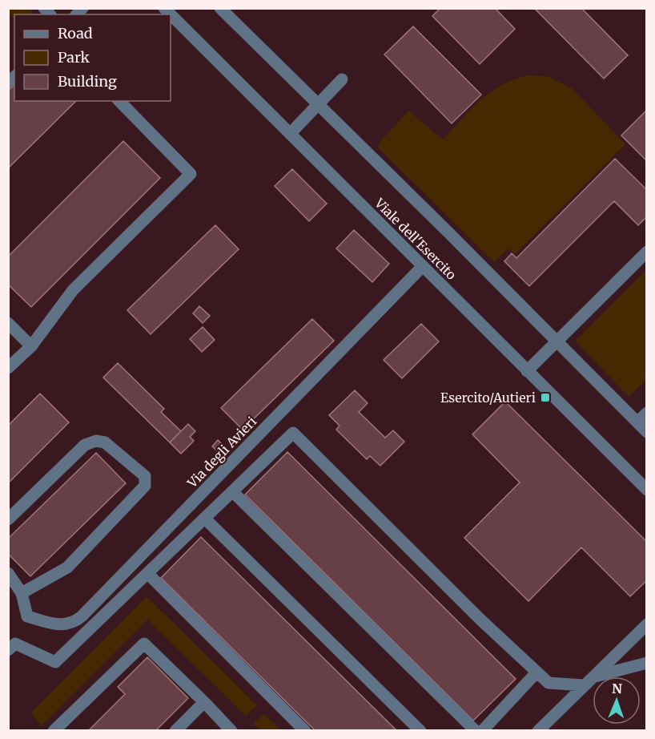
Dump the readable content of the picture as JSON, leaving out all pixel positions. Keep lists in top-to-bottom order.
{
  "streets": {
    "street": ["Viale dell'Esercito", "Via degli Avieri"]
  },
  "crossings": [
    ["Viale dell'Esercito", "Via degli Avieri"]
  ],
  "places": {
    "transit": ["Esercito/Autieri"]
  },
  "legend": ["Road", "Park", "Building"],
  "north": "top"
}
